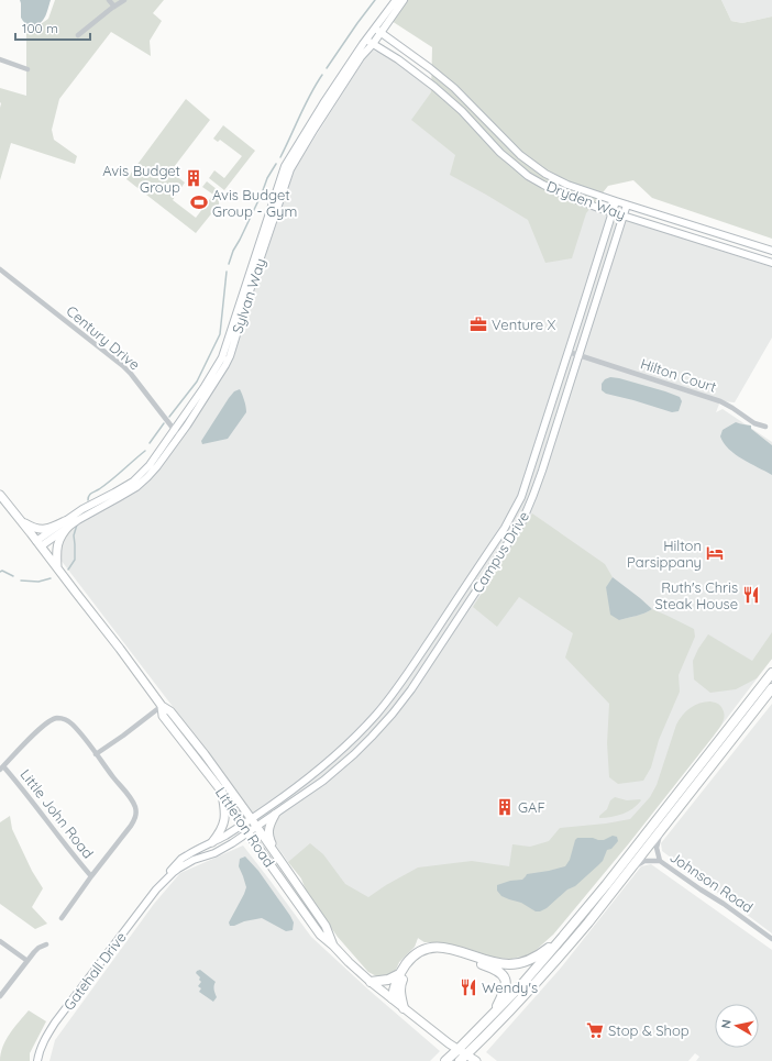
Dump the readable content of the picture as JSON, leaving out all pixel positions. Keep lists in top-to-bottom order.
{
  "streets": {
    "main road": ["Littleton Road"],
    "street": [
      "Dryden Way",
      "Sylvan Way",
      "Century Drive",
      "Hilton Court",
      "Campus Drive",
      "Little John Road",
      "Johnson Road",
      "Gatehall Drive"
    ]
  },
  "crossings": [
    ["Dryden Way", "Sylvan Way"],
    ["Dryden Way", "Campus Drive"],
    ["Sylvan Way", "Century Drive"],
    ["Sylvan Way", "Littleton Road"],
    ["Hilton Court", "Campus Drive"],
    ["Campus Drive", "Littleton Road"],
    ["Campus Drive", "Gatehall Drive"],
    ["Littleton Road", "Gatehall Drive"]
  ],
  "places": {
    "building": ["Avis Budget Group", "GAF"],
    "sports": ["Avis Budget Group - Gym"],
    "office": ["Venture X"],
    "hotel": ["Hilton Parsippany"],
    "restaurant": ["Ruth's Chris Steak House", "Wendy's"],
    "supermarket": ["Stop & Shop"]
  },
  "scale_bar": "100 m",
  "north": "left"
}
